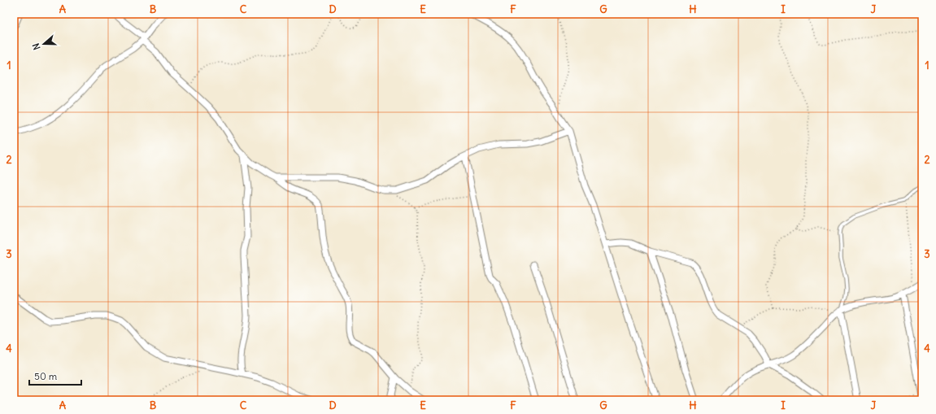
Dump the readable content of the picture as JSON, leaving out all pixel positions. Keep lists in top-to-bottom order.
{
  "scale_bar": "50 m",
  "north": "left",
  "grid": {
    "columns": [
      "A",
      "B",
      "C",
      "D",
      "E",
      "F",
      "G",
      "H",
      "I",
      "J"
    ],
    "rows": [
      "1",
      "2",
      "3",
      "4"
    ]
  }
}
